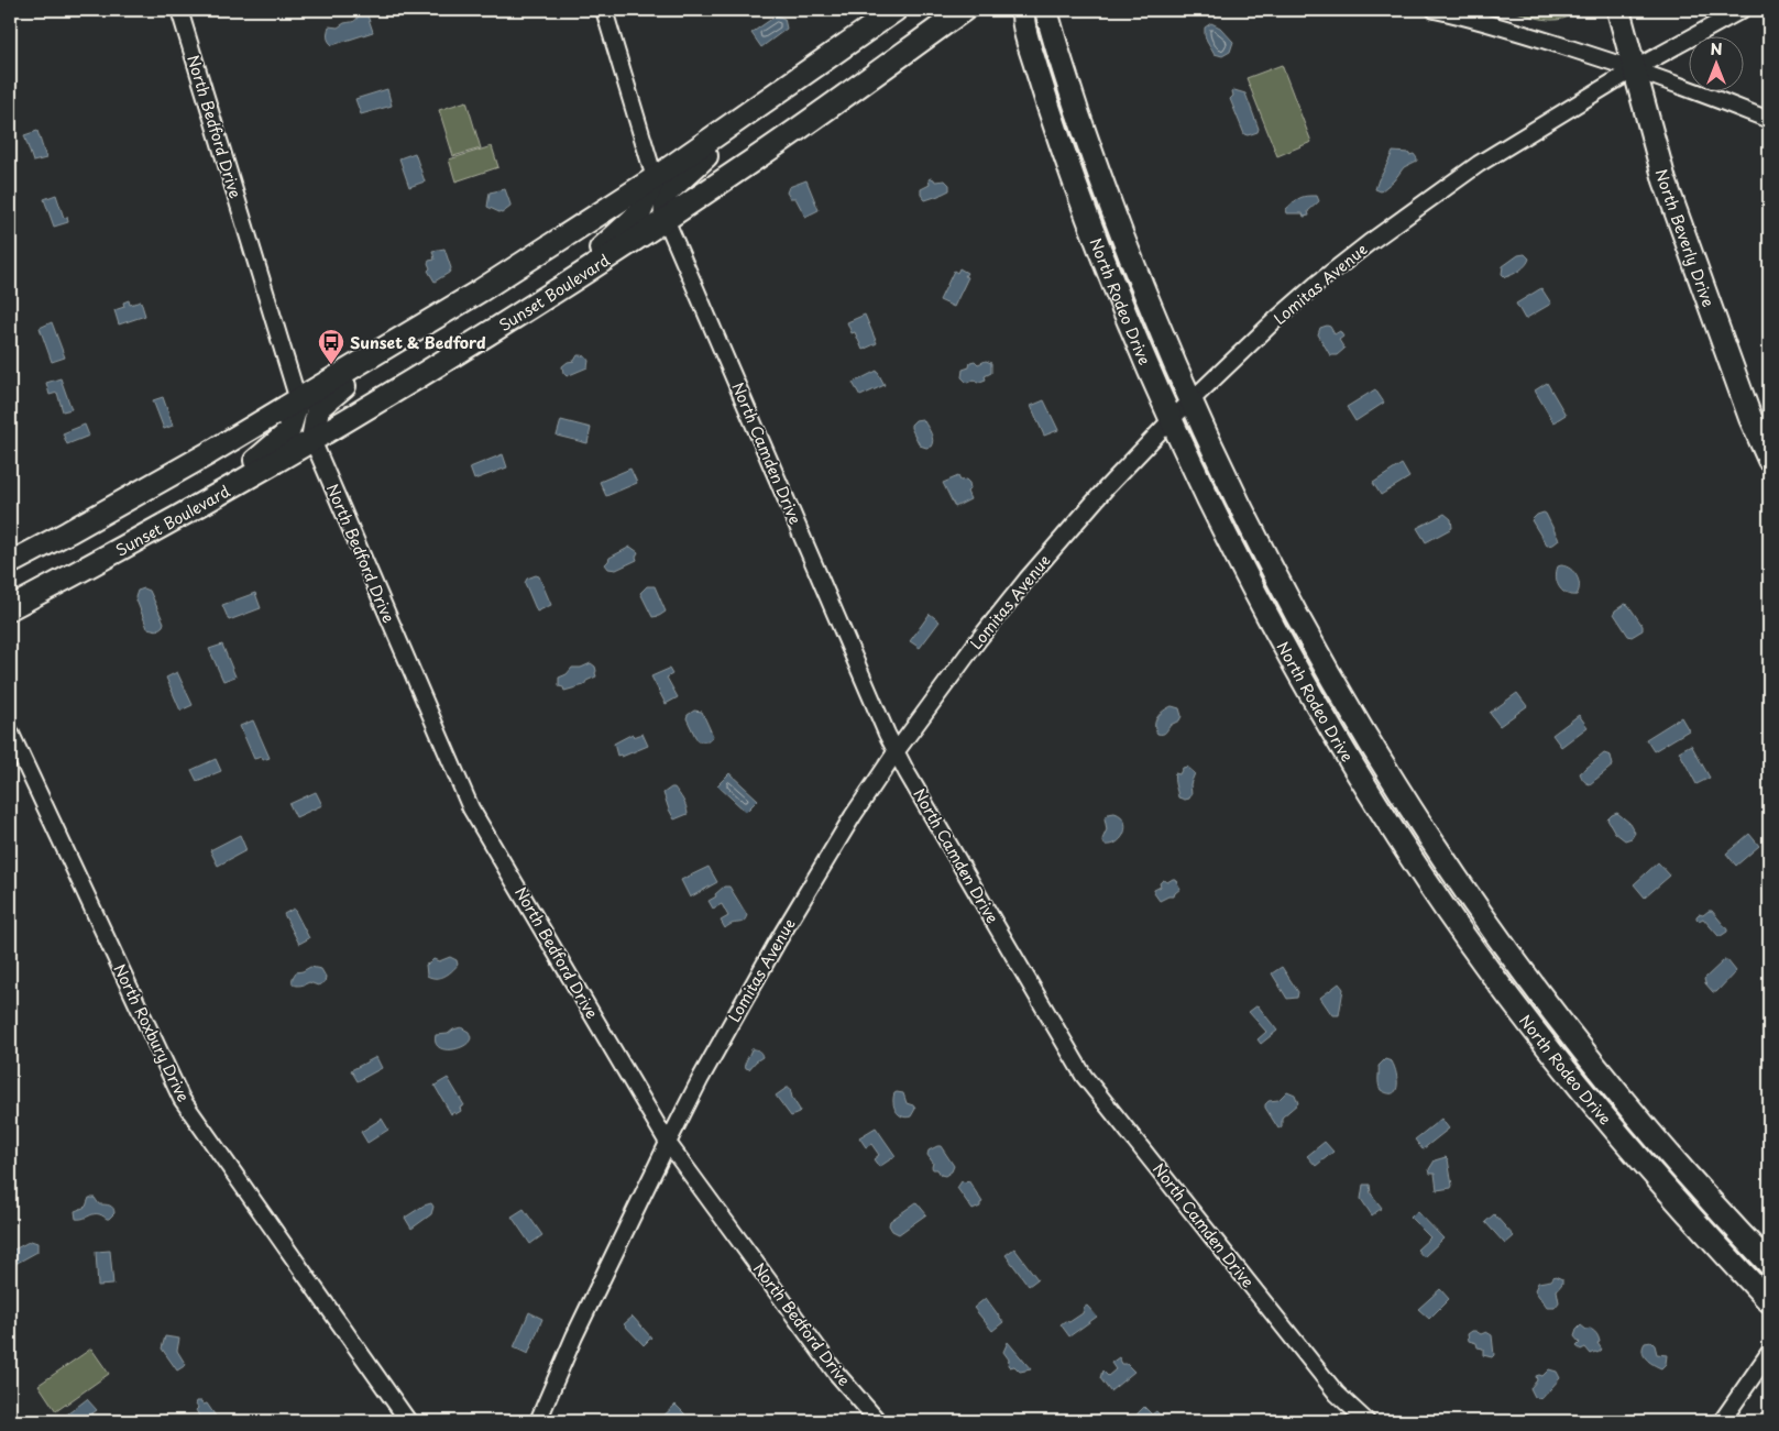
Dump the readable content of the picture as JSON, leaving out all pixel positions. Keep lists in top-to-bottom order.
{
  "streets": {
    "street": [
      "North Bedford Drive",
      "North Beverly Drive",
      "Lomitas Avenue",
      "Sunset Boulevard",
      "North Rodeo Drive",
      "North Camden Drive",
      "North Roxbury Drive"
    ]
  },
  "crossings": [
    ["North Bedford Drive", "Lomitas Avenue"],
    ["North Bedford Drive", "Sunset Boulevard"],
    ["North Beverly Drive", "Lomitas Avenue"],
    ["Lomitas Avenue", "North Rodeo Drive"],
    ["Lomitas Avenue", "North Camden Drive"],
    ["Sunset Boulevard", "North Camden Drive"]
  ],
  "places": {
    "bus stop": ["Sunset & Bedford"]
  },
  "north": "top"
}
